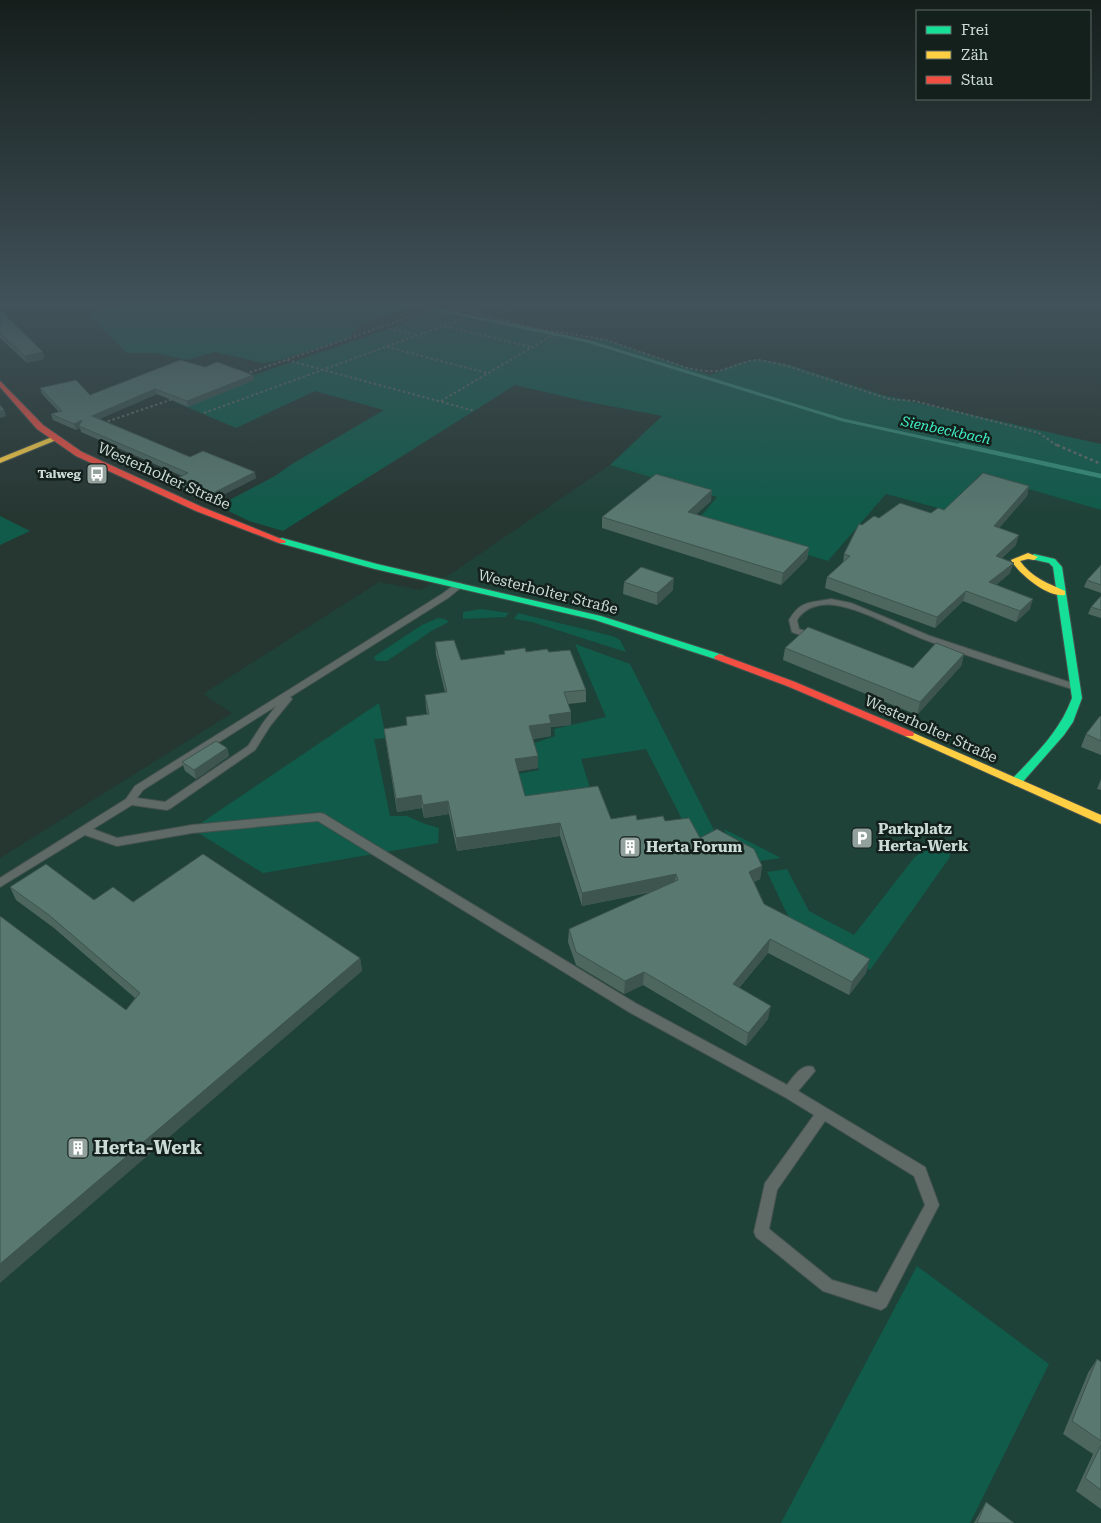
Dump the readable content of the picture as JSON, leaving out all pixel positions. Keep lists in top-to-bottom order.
{
  "streets": {
    "main road": ["Westerholter Straße"]
  },
  "water": ["Sienbeckbach"],
  "places": {
    "bus stop": ["Talweg"],
    "parking": ["Parkplatz Herta-Werk"],
    "building": ["Herta Forum", "Herta-Werk"]
  },
  "legend": ["Frei", "Zäh", "Stau"]
}
